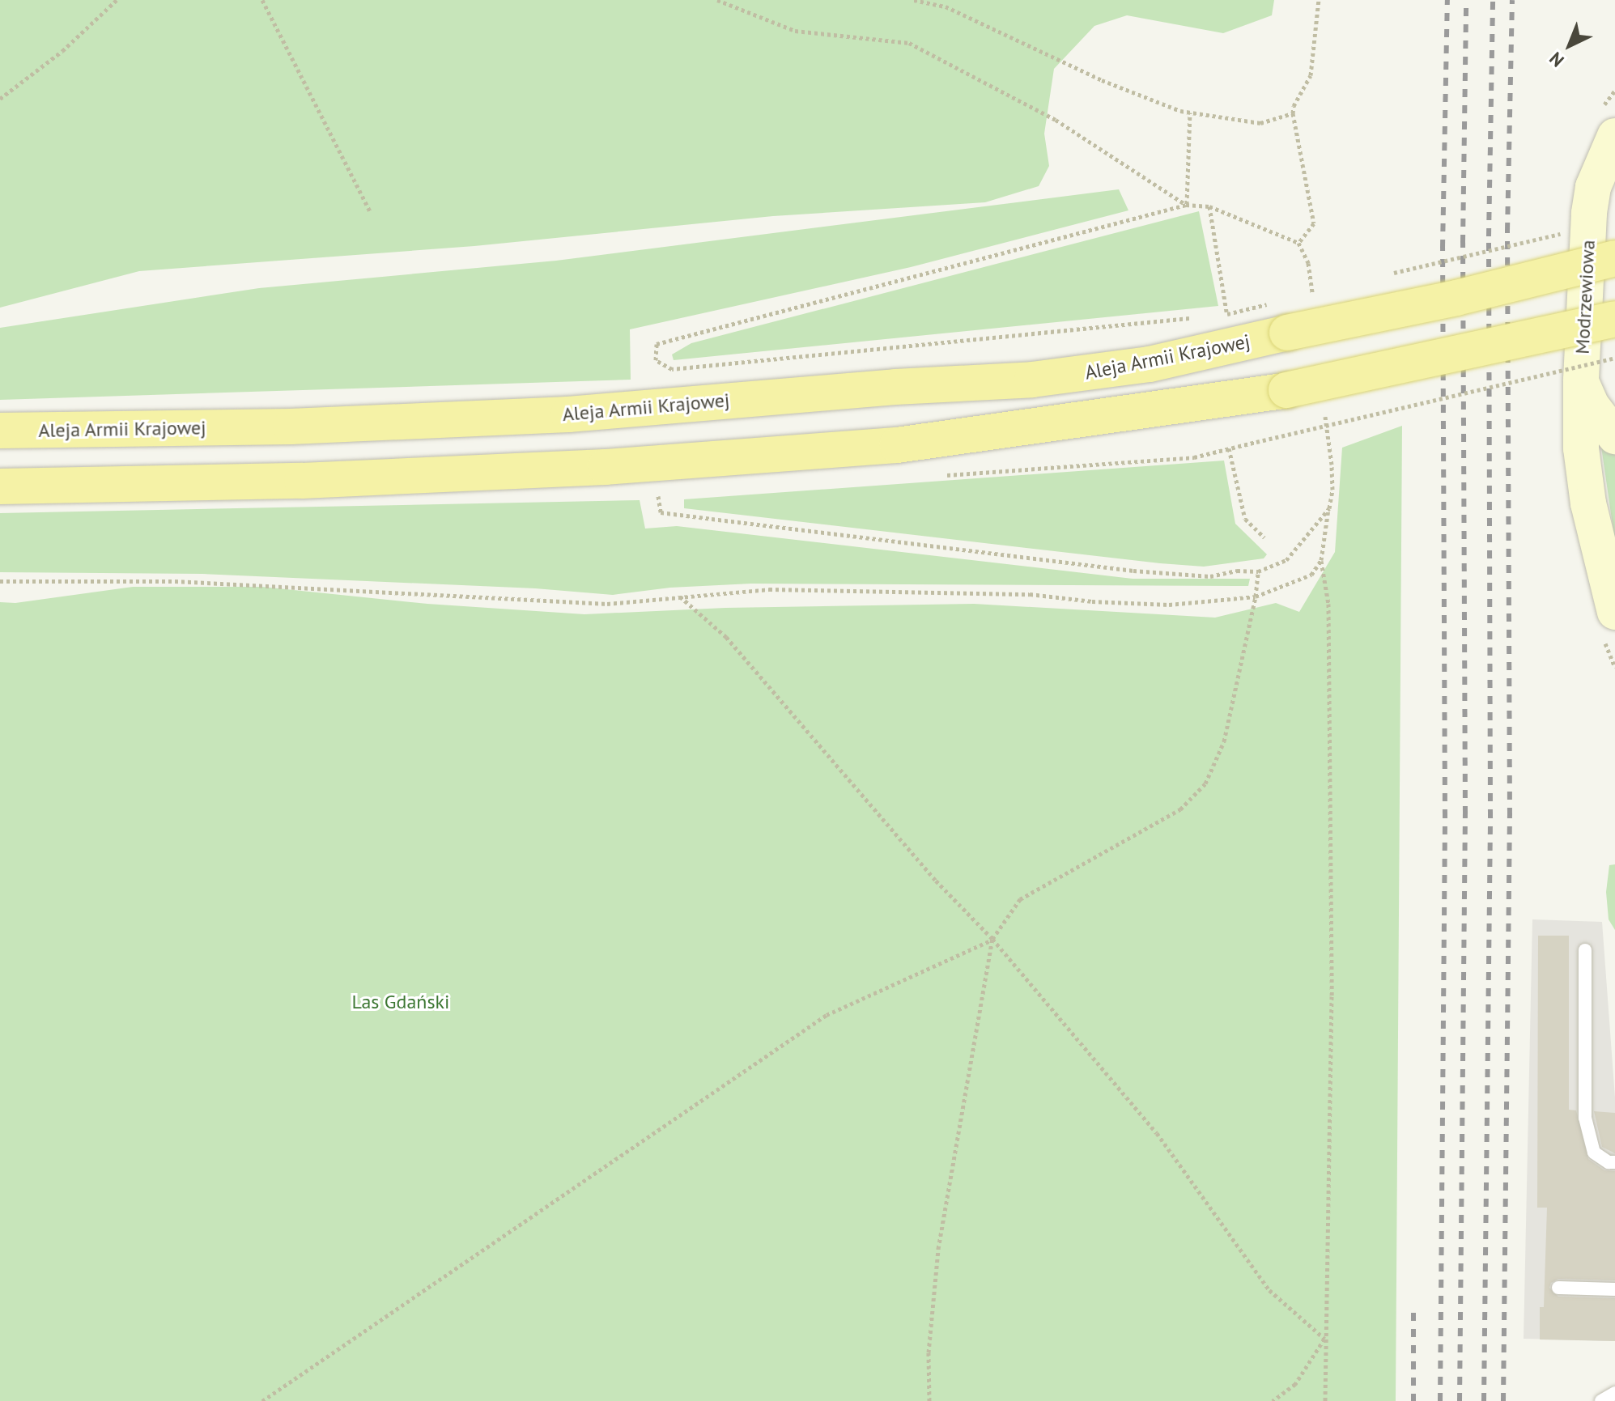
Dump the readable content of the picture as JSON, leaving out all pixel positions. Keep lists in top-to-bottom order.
{
  "streets": {
    "main road": ["Aleja Armii Krajowej"],
    "street": ["Modrzewiowa"]
  },
  "parks": ["Las Gdański"],
  "north": "bottom left"
}
